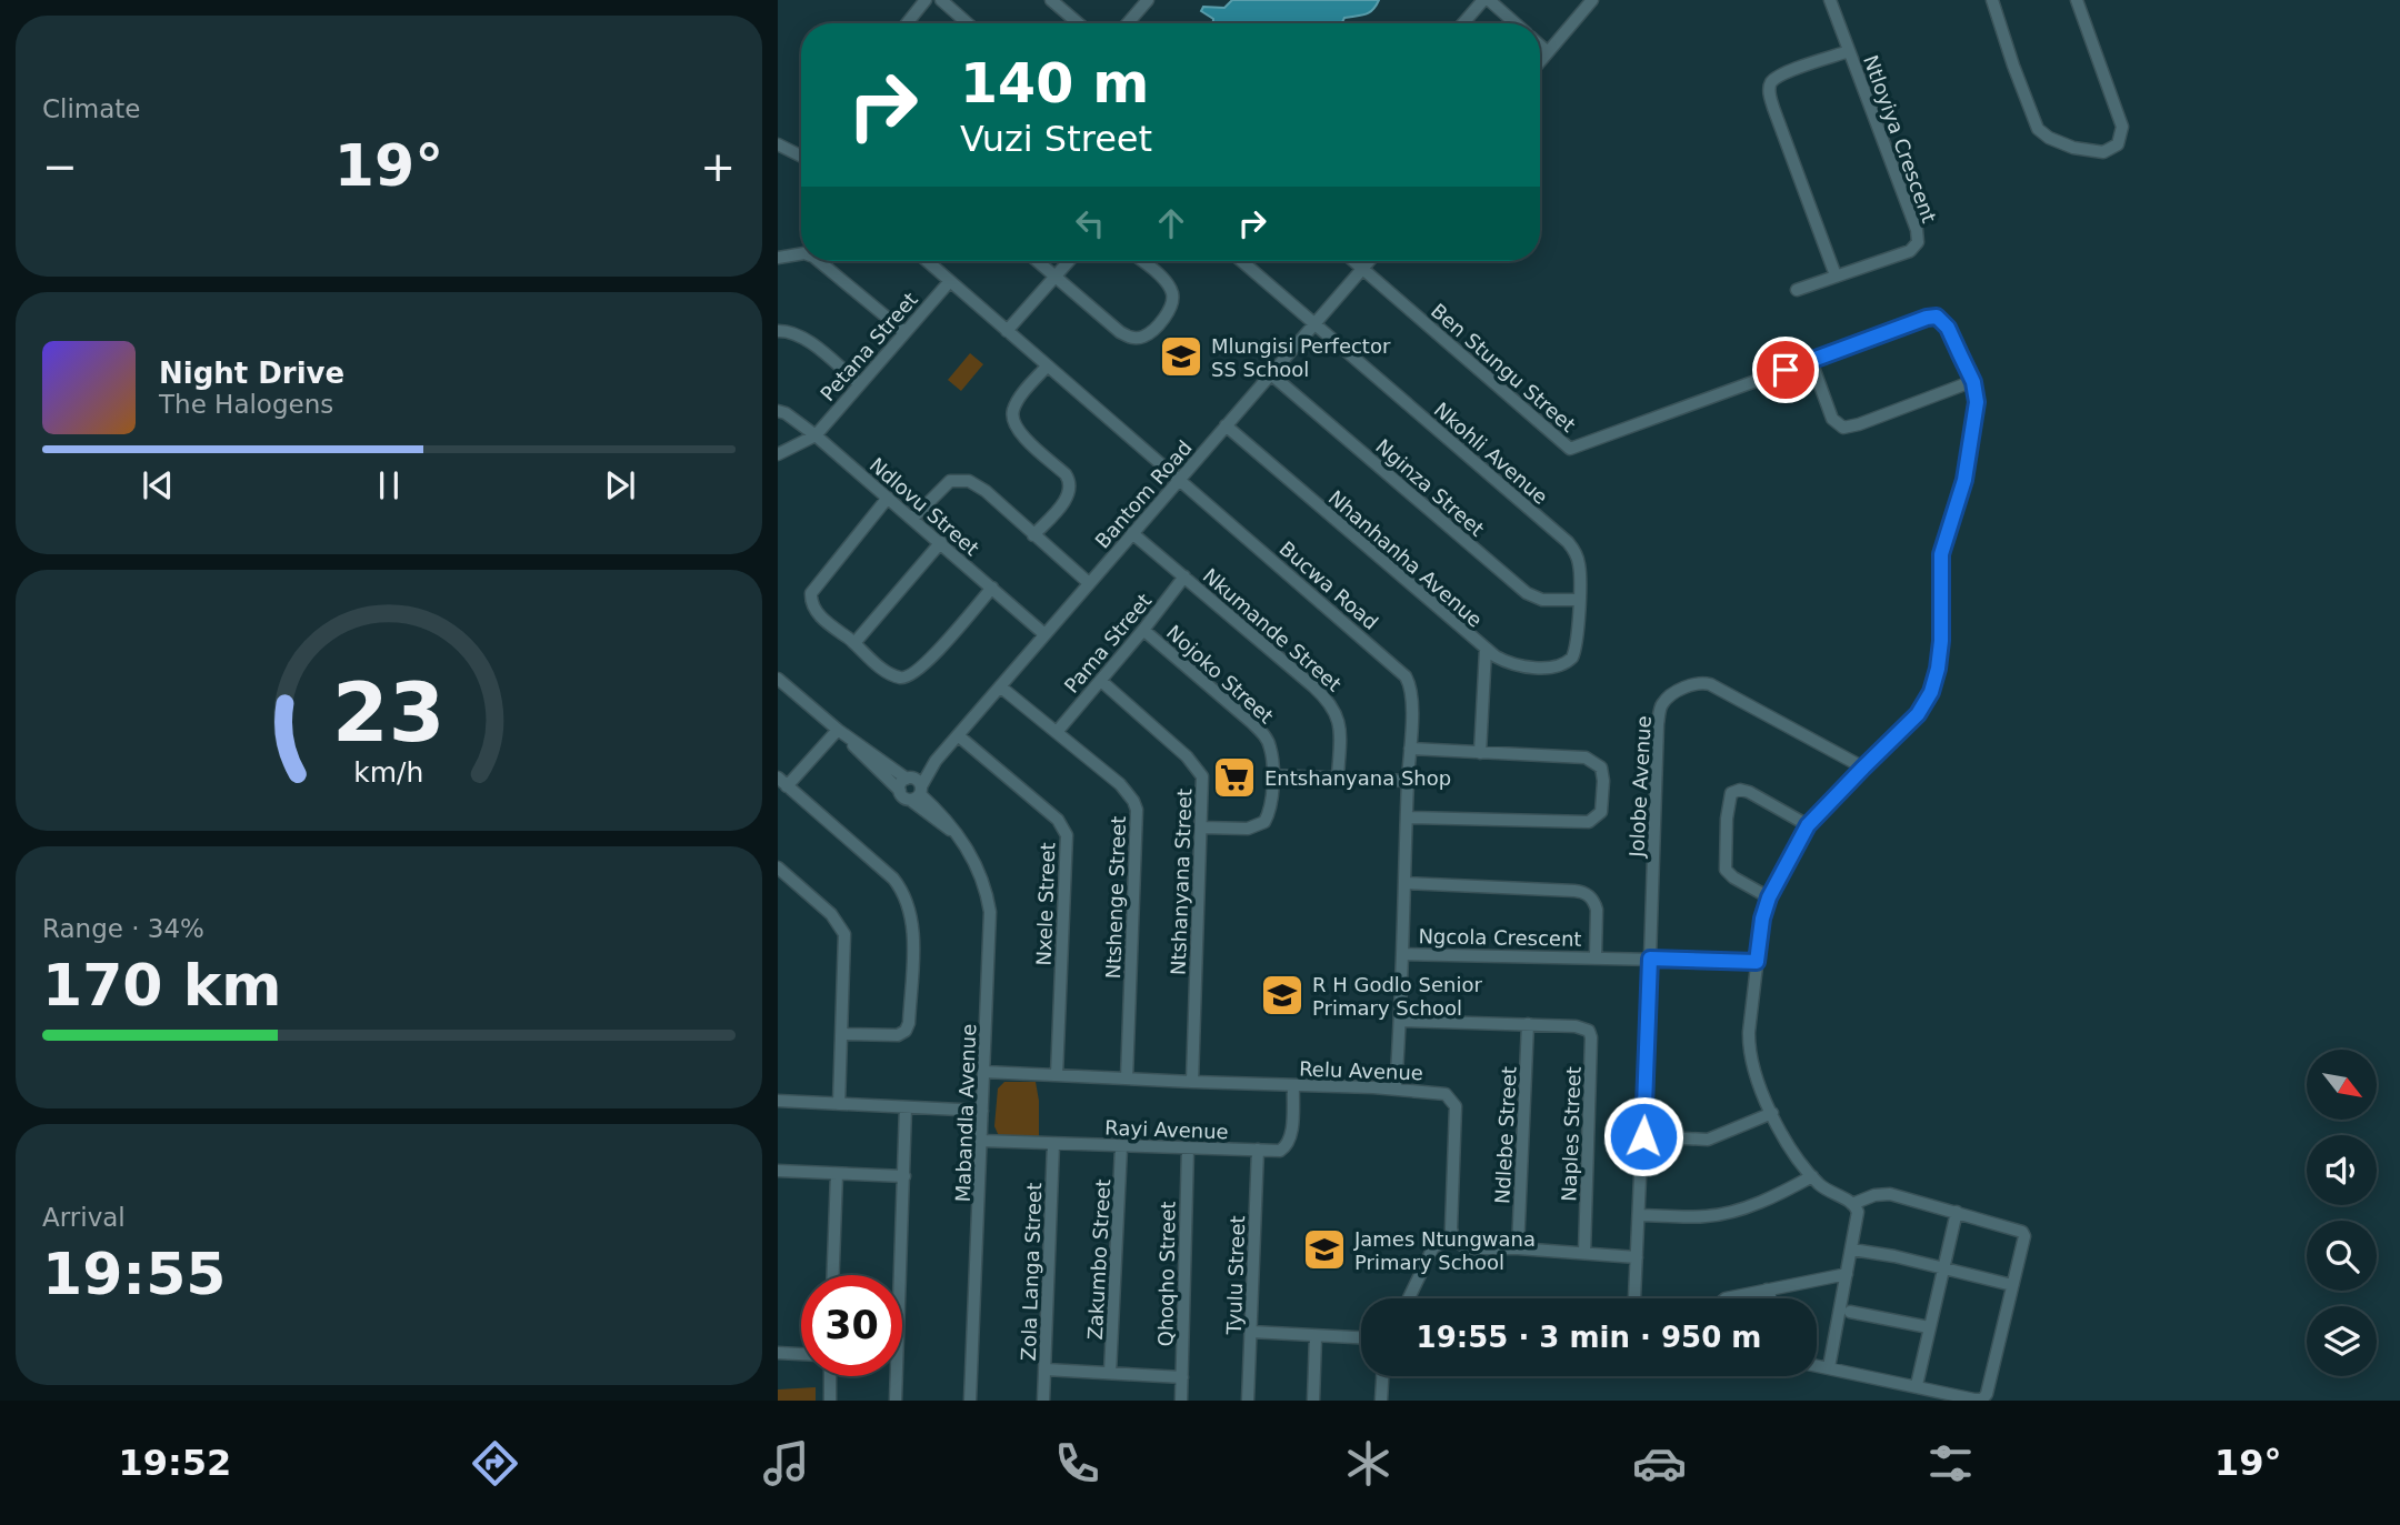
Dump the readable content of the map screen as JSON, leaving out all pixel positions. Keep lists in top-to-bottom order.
{
  "streets": {
    "street": [
      "Ntloyiya Crescent",
      "Petana Street",
      "Ben Stungu Street",
      "Nkohli Avenue",
      "Nginza Street",
      "Bantom Road",
      "Ndlovu Street",
      "Nhanhanha Avenue",
      "Bucwa Road",
      "Nkumande Street",
      "Pama Street",
      "Nojoko Street",
      "Jolobe Avenue",
      "Ntshanyana Street",
      "Ntshenge Street",
      "Nxele Street",
      "Ngcola Crescent",
      "Relu Avenue",
      "Mabandla Avenue",
      "Rayi Avenue",
      "Naples Street",
      "Ndlebe Street",
      "Zakumbo Street",
      "Zola Langa Street",
      "Qhoqho Street",
      "Tyulu Street"
    ]
  },
  "crossings": [
    ["Petana Street", "Ndlovu Street"],
    ["Petana Street", "Bucwa Road"],
    ["Ben Stungu Street", "Bantom Road"],
    ["Ben Stungu Street", "Jolobe Avenue"],
    ["Ben Stungu Street", "Ngcola Crescent"],
    ["Nkohli Avenue", "Nginza Street"],
    ["Nkohli Avenue", "Bantom Road"],
    ["Nkohli Avenue", "Nhanhanha Avenue"],
    ["Nginza Street", "Bantom Road"],
    ["Bantom Road", "Ndlovu Street"],
    ["Bantom Road", "Nhanhanha Avenue"],
    ["Bantom Road", "Bucwa Road"],
    ["Bantom Road", "Nkumande Street"],
    ["Bantom Road", "Ntshenge Street"],
    ["Bantom Road", "Nxele Street"],
    ["Bantom Road", "Mabandla Avenue"],
    ["Bucwa Road", "Ngcola Crescent"],
    ["Bucwa Road", "Relu Avenue"],
    ["Nkumande Street", "Pama Street"],
    ["Pama Street", "Nojoko Street"],
    ["Pama Street", "Ntshanyana Street"],
    ["Pama Street", "Ntshenge Street"],
    ["Nojoko Street", "Ntshanyana Street"],
    ["Jolobe Avenue", "Ngcola Crescent"],
    ["Ntshanyana Street", "Relu Avenue"],
    ["Ntshenge Street", "Relu Avenue"],
    ["Nxele Street", "Relu Avenue"],
    ["Relu Avenue", "Mabandla Avenue"],
    ["Relu Avenue", "Rayi Avenue"],
    ["Relu Avenue", "Naples Street"],
    ["Relu Avenue", "Ndlebe Street"],
    ["Mabandla Avenue", "Rayi Avenue"],
    ["Rayi Avenue", "Zakumbo Street"],
    ["Rayi Avenue", "Zola Langa Street"],
    ["Rayi Avenue", "Qhoqho Street"],
    ["Rayi Avenue", "Tyulu Street"],
    ["Naples Street", "Ndlebe Street"]
  ],
  "places": {
    "school or university": ["Mlungisi Perfector SS School", "R H Godlo Senior Primary School", "James Ntungwana Primary School"],
    "supermarket": ["Entshanyana Shop"]
  },
  "north": "bottom right",
  "page": {
    "tile": [
      "Climate",
      ["Range · 34%", "170 km"],
      ["Arrival", "19:55"]
    ],
    "turn": ["140 m", "Vuzi Street"],
    "heat": ["−", "19°", "+"],
    "song": ["Night Drive", "The Halogens"],
    "limit": "30",
    "trip": "19:55 · 3 min · 950 m",
    "tabs": ["19:52", "19°"],
    "gauge": ["23", "km/h"]
  }
}
